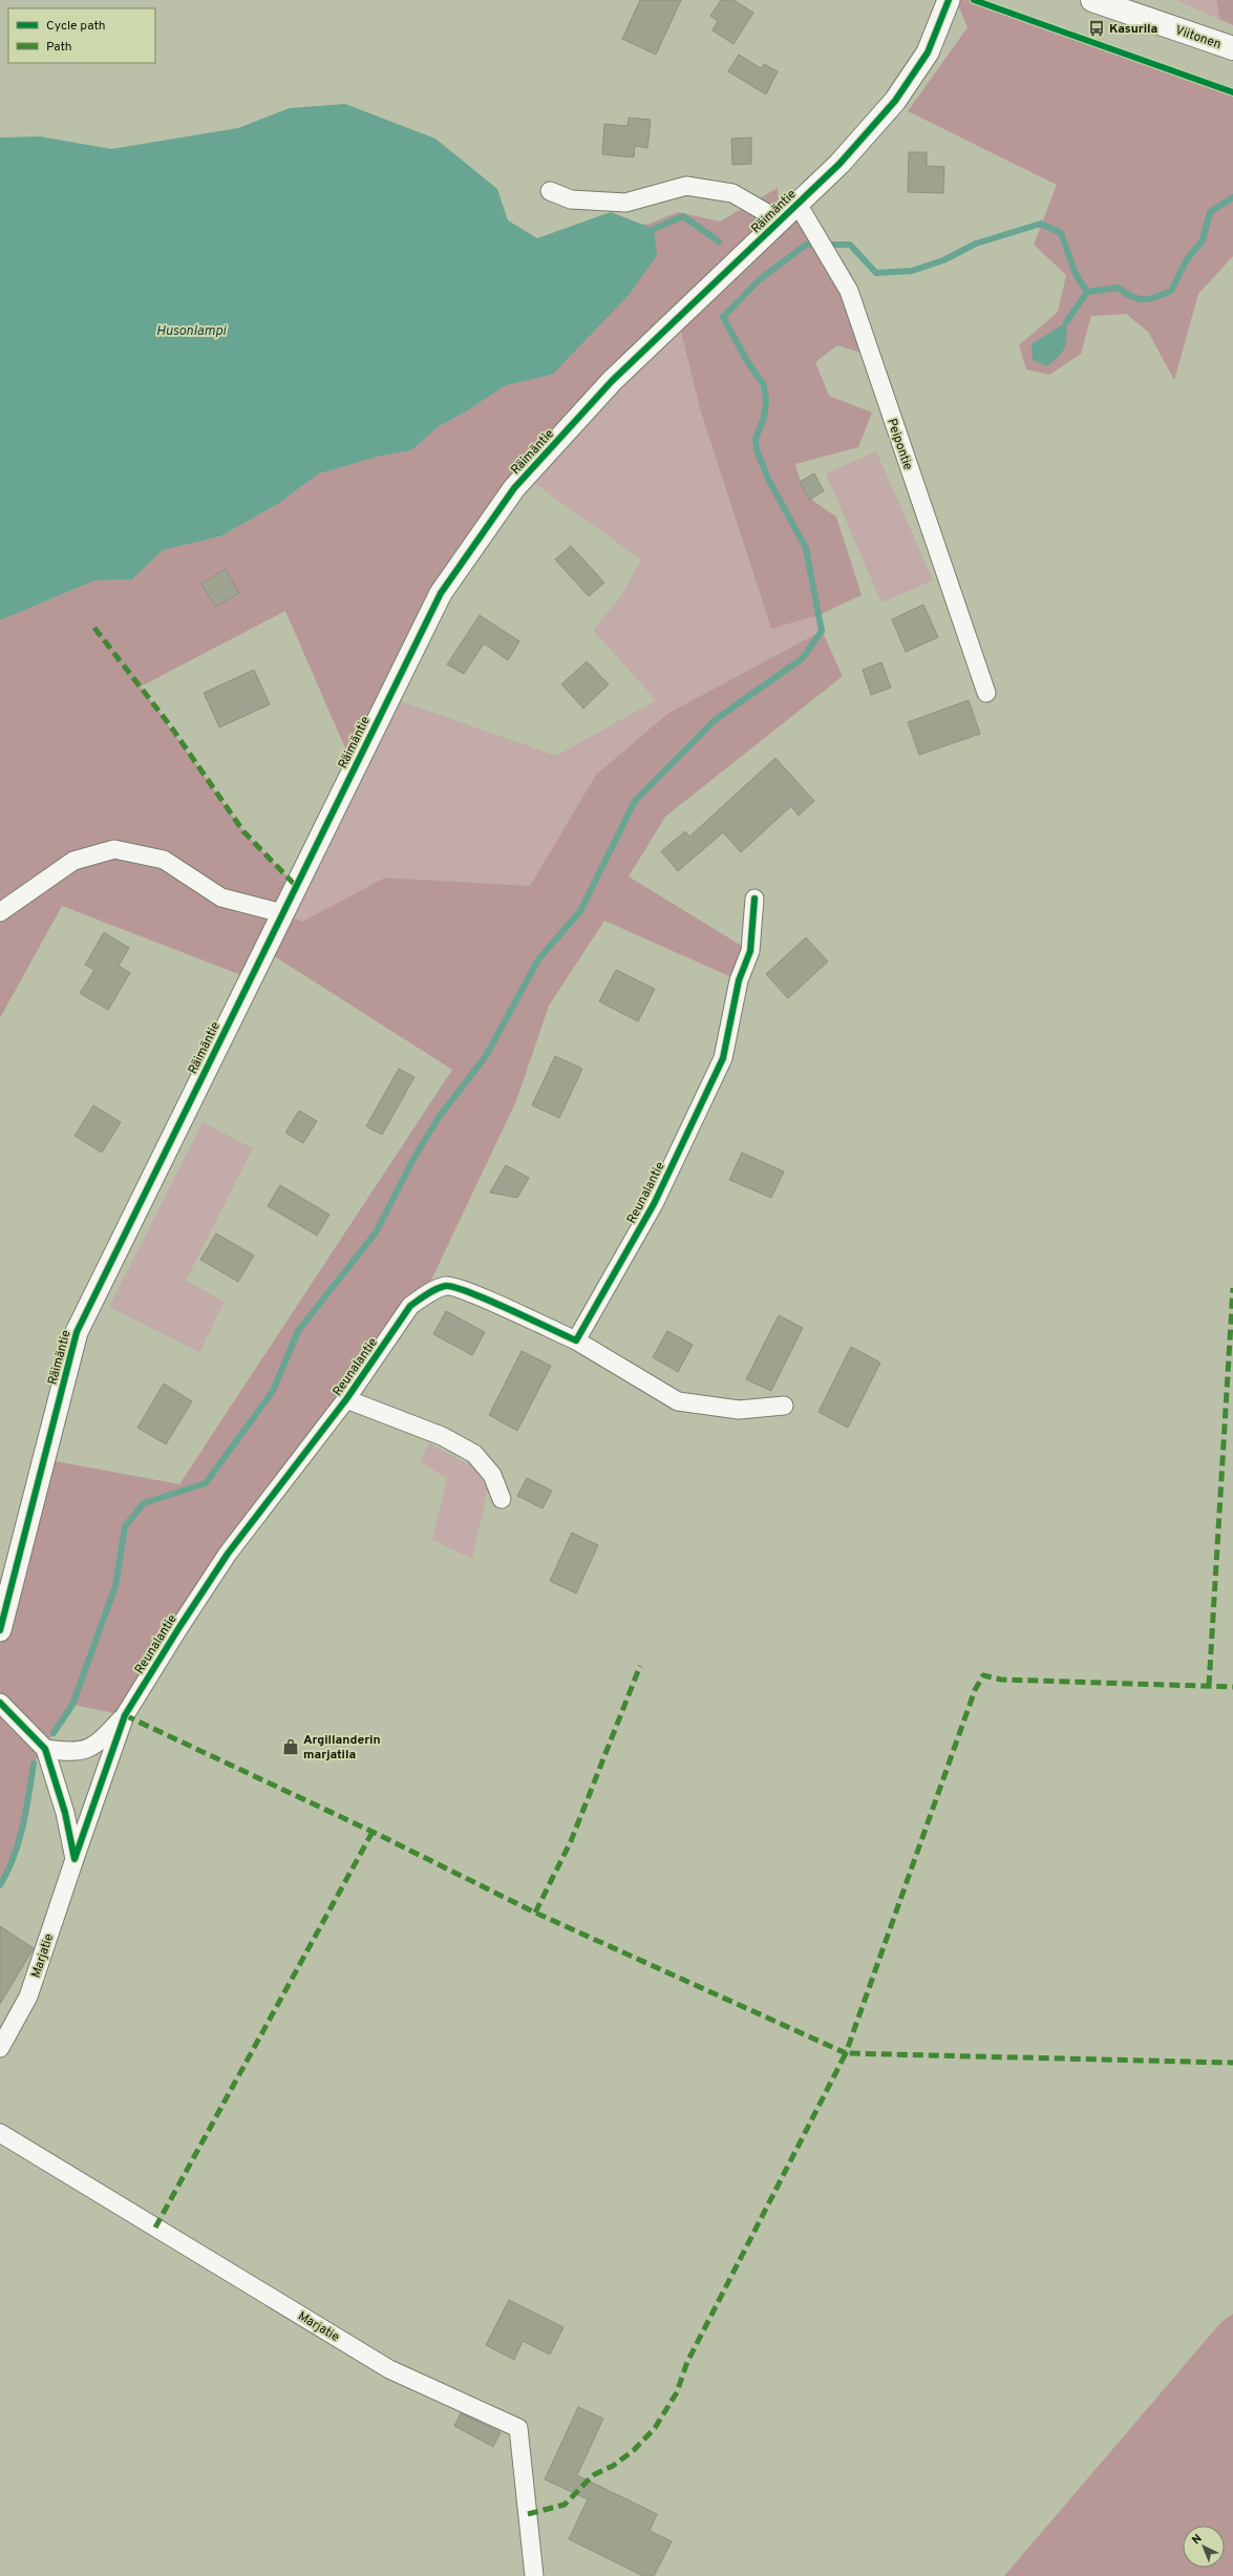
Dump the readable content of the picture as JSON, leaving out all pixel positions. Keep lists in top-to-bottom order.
{
  "streets": {
    "main road": ["Viitonen"],
    "street": [
      "Räimäntie",
      "Peipontie",
      "Reunalantie",
      "Marjatie"
    ]
  },
  "crossings": [
    ["Räimäntie", "Peipontie"],
    ["Reunalantie", "Marjatie"]
  ],
  "water": ["Husonlampi"],
  "places": {
    "bus stop": ["Kasurila"],
    "shop": ["Argillanderin marjatila"]
  },
  "legend": ["Cycle path", "Path"],
  "north": "top left"
}
